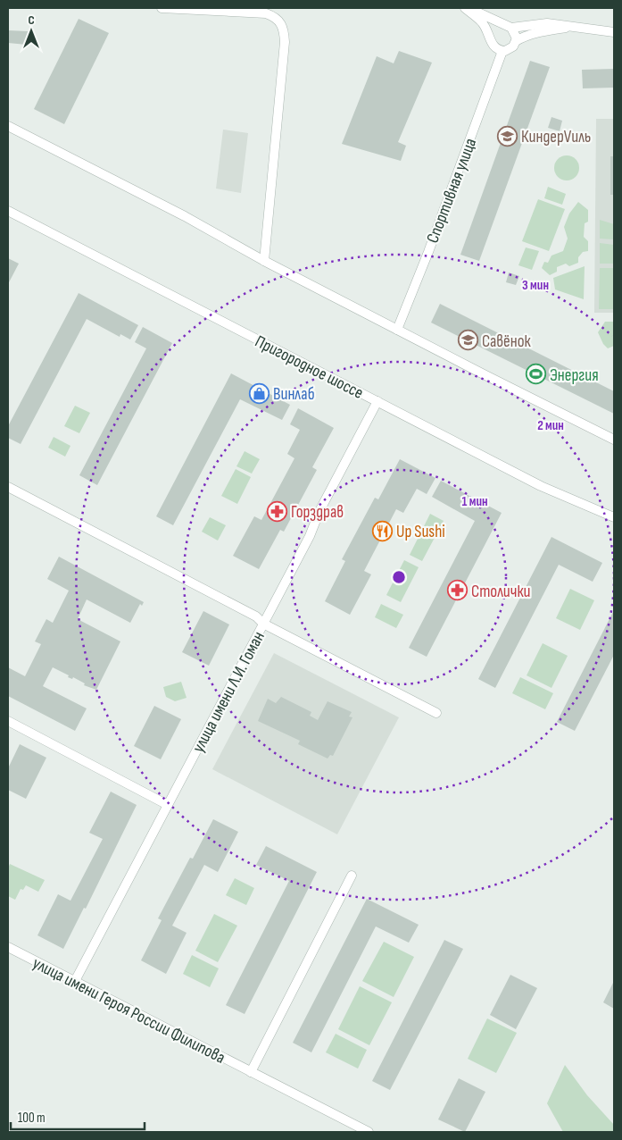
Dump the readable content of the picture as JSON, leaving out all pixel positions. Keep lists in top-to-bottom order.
{
  "streets": {
    "street": [
      "Спортивная улица",
      "Пригородное шоссе",
      "улица имени Л.И. Гоман",
      "улица имени Героя России Филипова"
    ]
  },
  "crossings": [
    ["Пригородное шоссе", "улица имени Л.И. Гоман"],
    ["улица имени Л.И. Гоман", "улица имени Героя России Филипова"]
  ],
  "places": {
    "school or university": ["КиндерVиль", "Савёнок"],
    "sports": ["Энергия"],
    "shop": ["Винлаб"],
    "pharmacy": ["Горздрав", "Столички"],
    "restaurant": ["Up Sushi"]
  },
  "scale_bar": "100 m",
  "north": "top",
  "rings": ["3 мин", "2 мин", "1 мин"]
}
